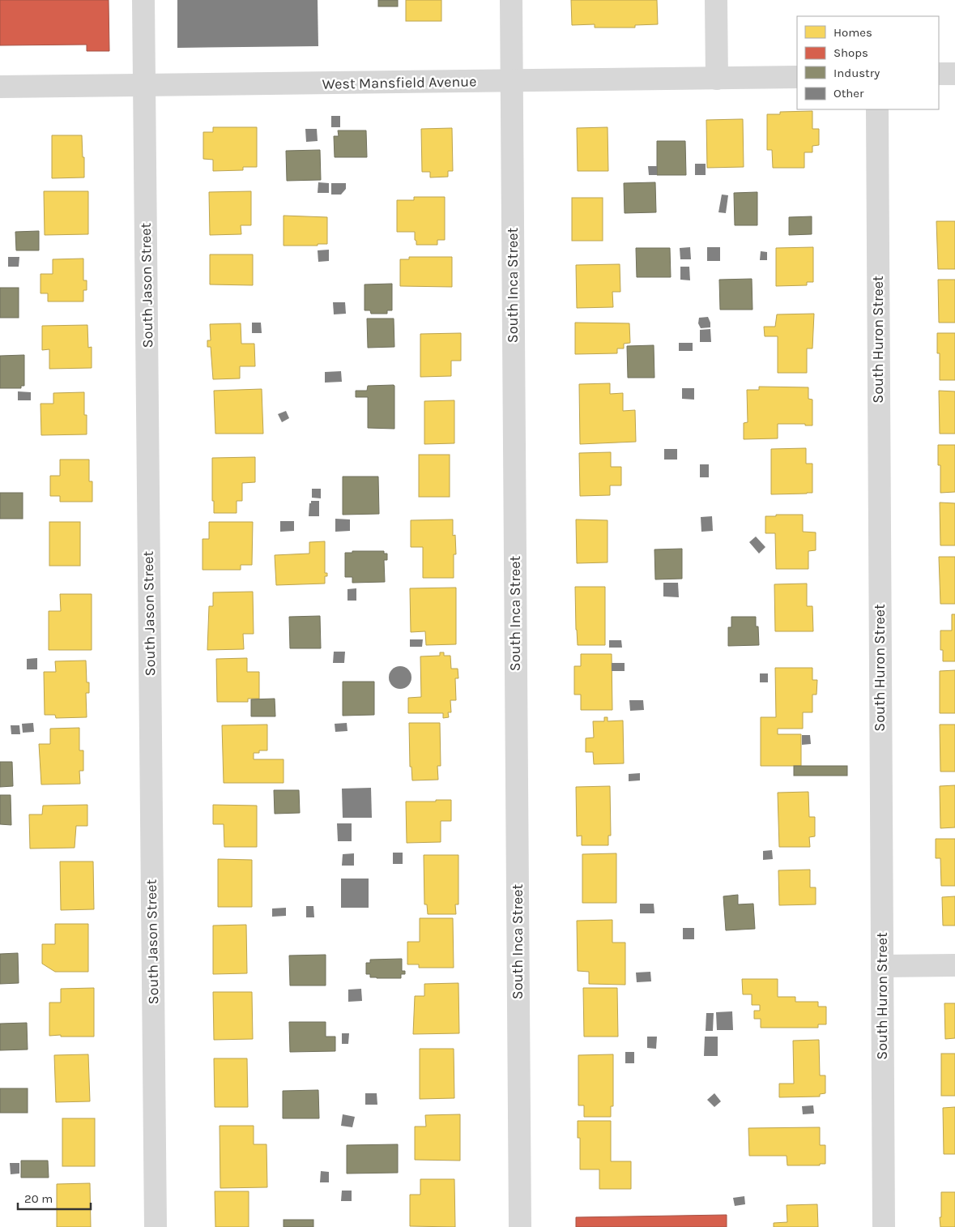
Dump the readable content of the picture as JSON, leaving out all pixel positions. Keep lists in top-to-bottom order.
{
  "streets": {
    "street": [
      "West Mansfield Avenue",
      "South Jason Street",
      "South Inca Street",
      "South Huron Street"
    ]
  },
  "crossings": [
    ["West Mansfield Avenue", "South Jason Street"],
    ["West Mansfield Avenue", "South Inca Street"]
  ],
  "legend": [
    "Homes",
    "Shops",
    "Industry",
    "Other"
  ],
  "scale_bar": "20 m"
}
